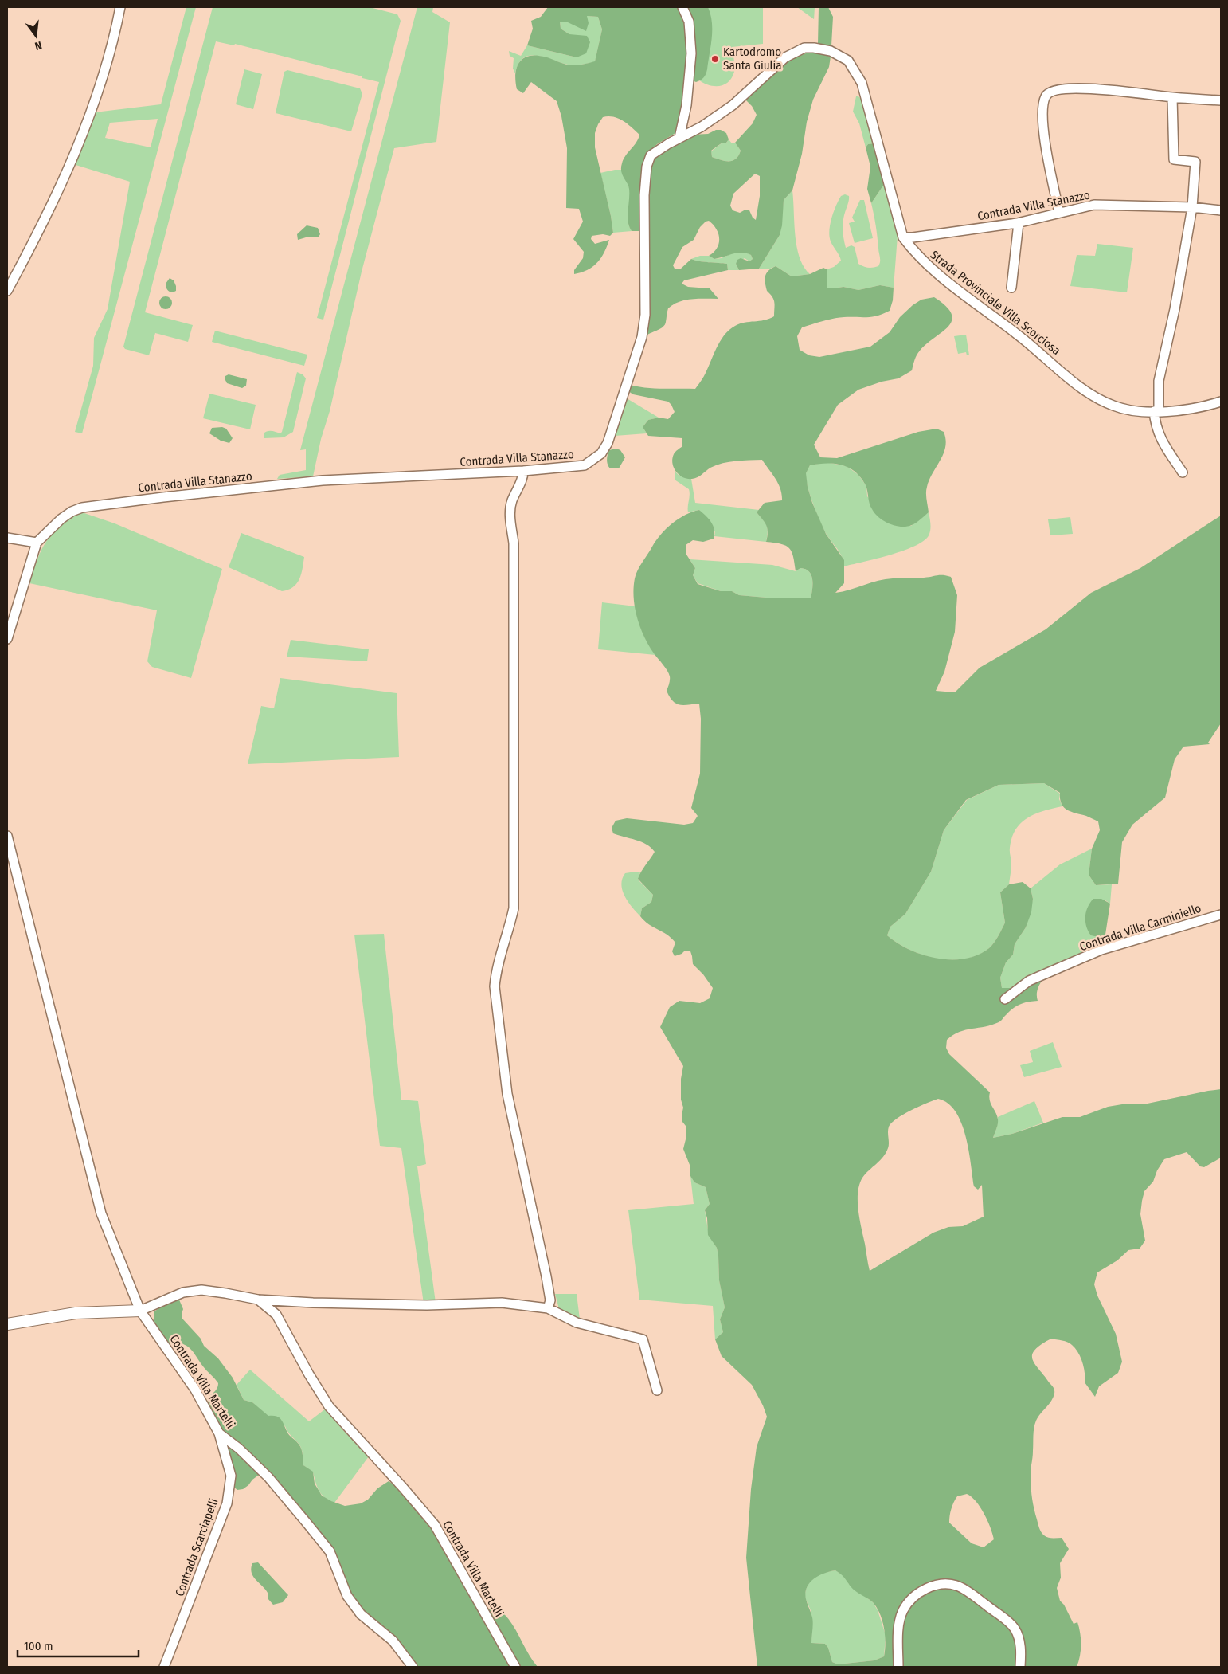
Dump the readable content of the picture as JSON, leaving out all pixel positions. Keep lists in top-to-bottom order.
{
  "streets": {
    "street": [
      "Contrada Villa Stanazzo",
      "Strada Provinciale Villa Scorciosa",
      "Contrada Villa Carminiello",
      "Contrada Villa Martelli",
      "Contrada Scarciapelli"
    ]
  },
  "crossings": [
    ["Contrada Villa Stanazzo", "Strada Provinciale Villa Scorciosa"],
    ["Contrada Villa Martelli", "Contrada Scarciapelli"]
  ],
  "places": ["Kartodromo Santa Giulia"],
  "scale_bar": "100 m",
  "north": "bottom"
}
